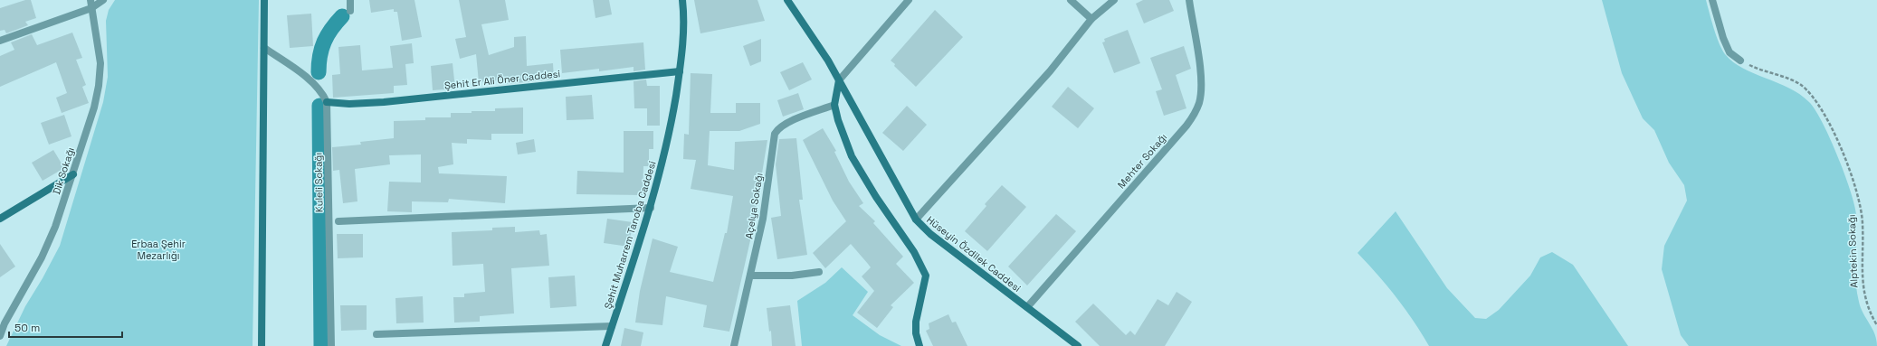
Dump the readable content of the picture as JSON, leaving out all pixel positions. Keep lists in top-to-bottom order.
{
  "streets": {
    "street": [
      "Şehit Er Ali Öner Caddesi",
      "Mehter Sokağı",
      "Dik Sokağı",
      "Kuleli Sokağı",
      "Açelya Sokağı",
      "Şehit Muharrem Tanoba Caddesi",
      "Hüseyin Özdilek Caddesi"
    ],
    "path": ["Alptekin Sokağı"]
  },
  "crossings": [
    ["Şehit Er Ali Öner Caddesi", "Kuleli Sokağı"],
    ["Şehit Er Ali Öner Caddesi", "Şehit Muharrem Tanoba Caddesi"],
    ["Mehter Sokağı", "Hüseyin Özdilek Caddesi"]
  ],
  "parks": ["Erbaa Şehir Mezarlığı"],
  "scale_bar": "50 m"
}
